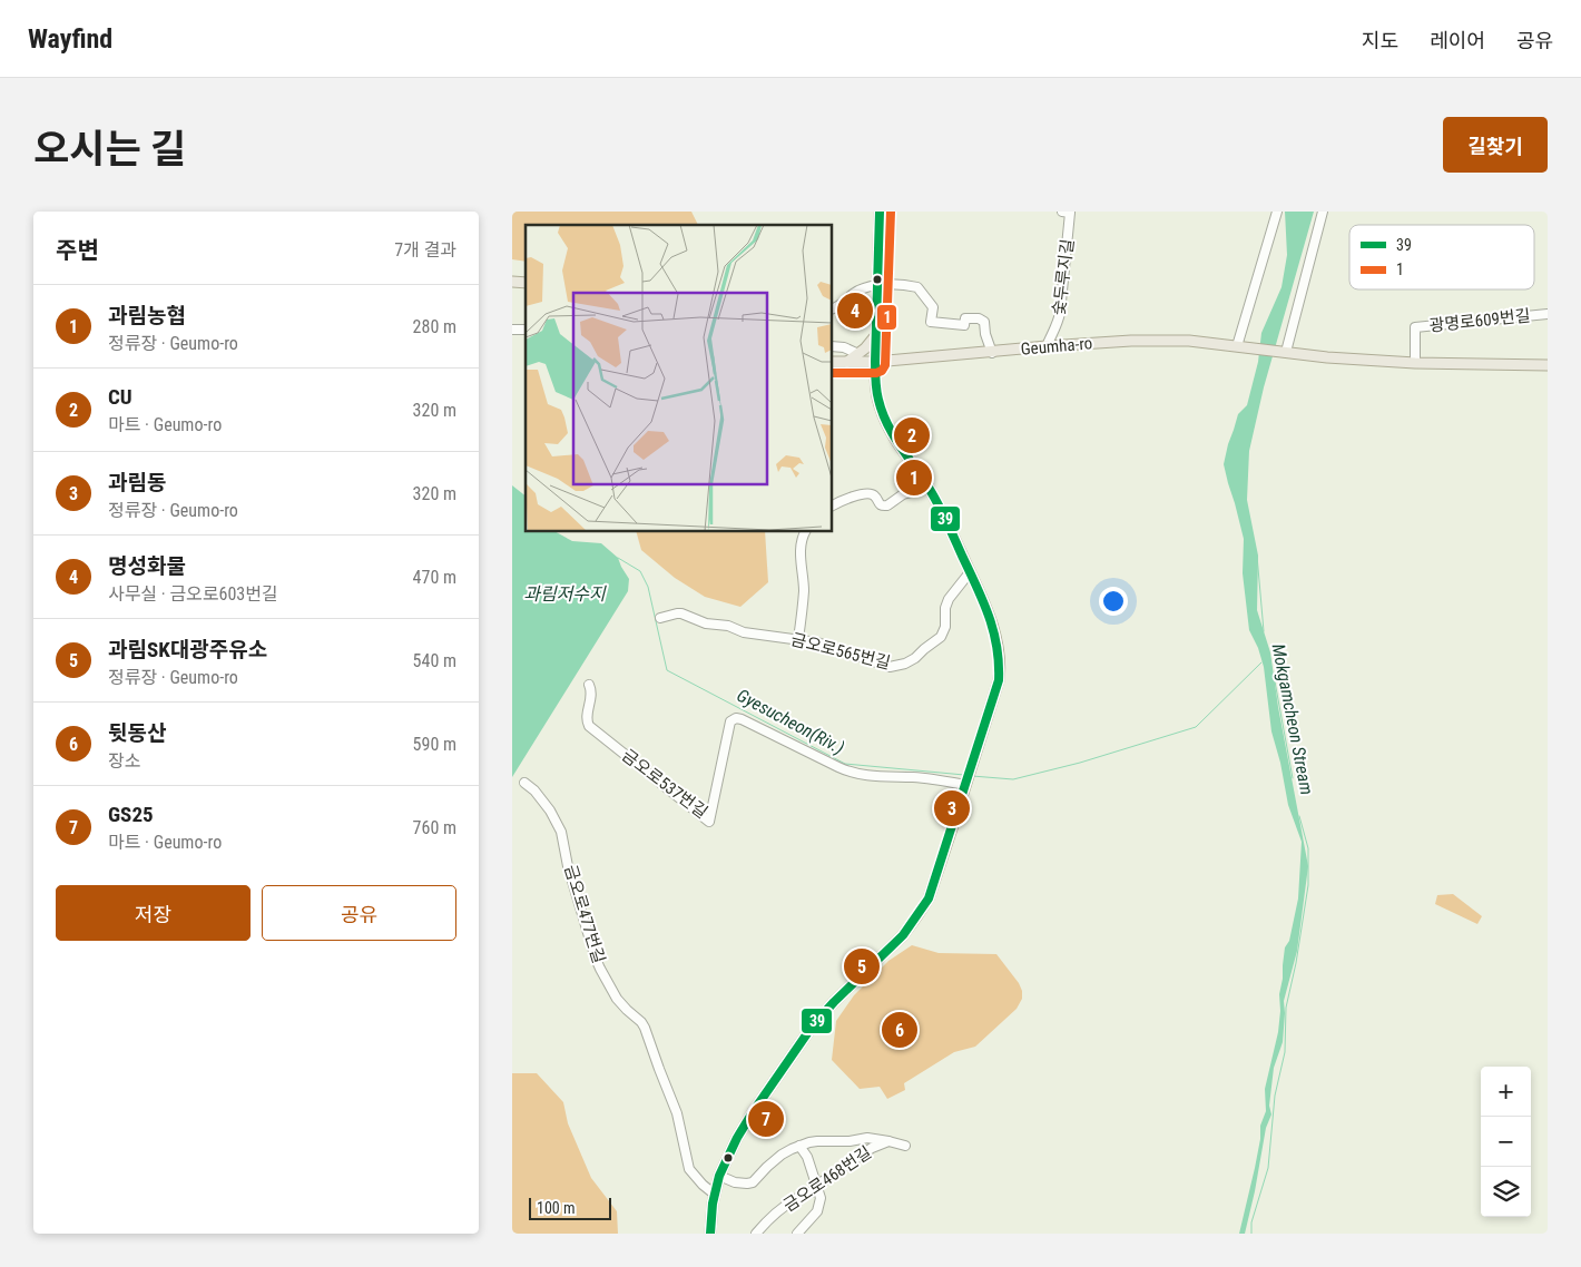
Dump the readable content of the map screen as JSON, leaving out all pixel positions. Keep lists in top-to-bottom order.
{
  "streets": {
    "main road": ["Geumha-ro"],
    "street": [
      "숯두루지길",
      "광명로609번길",
      "금오로565번길",
      "금오로537번길",
      "금오로477번길",
      "금오로468번길"
    ]
  },
  "crossings": [
    ["숯두루지길", "Geumha-ro"]
  ],
  "water": ["과림저수지", "Mokgamcheon Stream", "Gyesucheon(Riv.)"],
  "lines": ["transit line 39", "transit line 1"],
  "legend": ["39", "1"],
  "scale_bar": "100 m",
  "page": {
    "header": "Wayfind",
    "nav": ["지도", "레이어", "공유"],
    "title": "오시는 길",
    "buttons": [
      "길찾기",
      ["저장", "공유"]
    ],
    "heading": ["주변", "7개 결과"],
    "list": [
      {
        "mark": "1",
        "name": "과림농협",
        "note": "정류장 · Geumo-ro",
        "value": "280 m"
      },
      {
        "mark": "2",
        "name": "CU",
        "note": "마트 · Geumo-ro",
        "value": "320 m"
      },
      {
        "mark": "3",
        "name": "과림동",
        "note": "정류장 · Geumo-ro",
        "value": "320 m"
      },
      {
        "mark": "4",
        "name": "명성화물",
        "note": "사무실 · 금오로603번길",
        "value": "470 m"
      },
      {
        "mark": "5",
        "name": "과림SK대광주유소",
        "note": "정류장 · Geumo-ro",
        "value": "540 m"
      },
      {
        "mark": "6",
        "name": "뒷동산",
        "note": "장소",
        "value": "590 m"
      },
      {
        "mark": "7",
        "name": "GS25",
        "note": "마트 · Geumo-ro",
        "value": "760 m"
      }
    ],
    "pins": [
      "4",
      "2",
      "1",
      "3",
      "5",
      "6",
      "7"
    ],
    "map_buttons": ["+", "−"],
    "scale": "100 m"
  }
}
